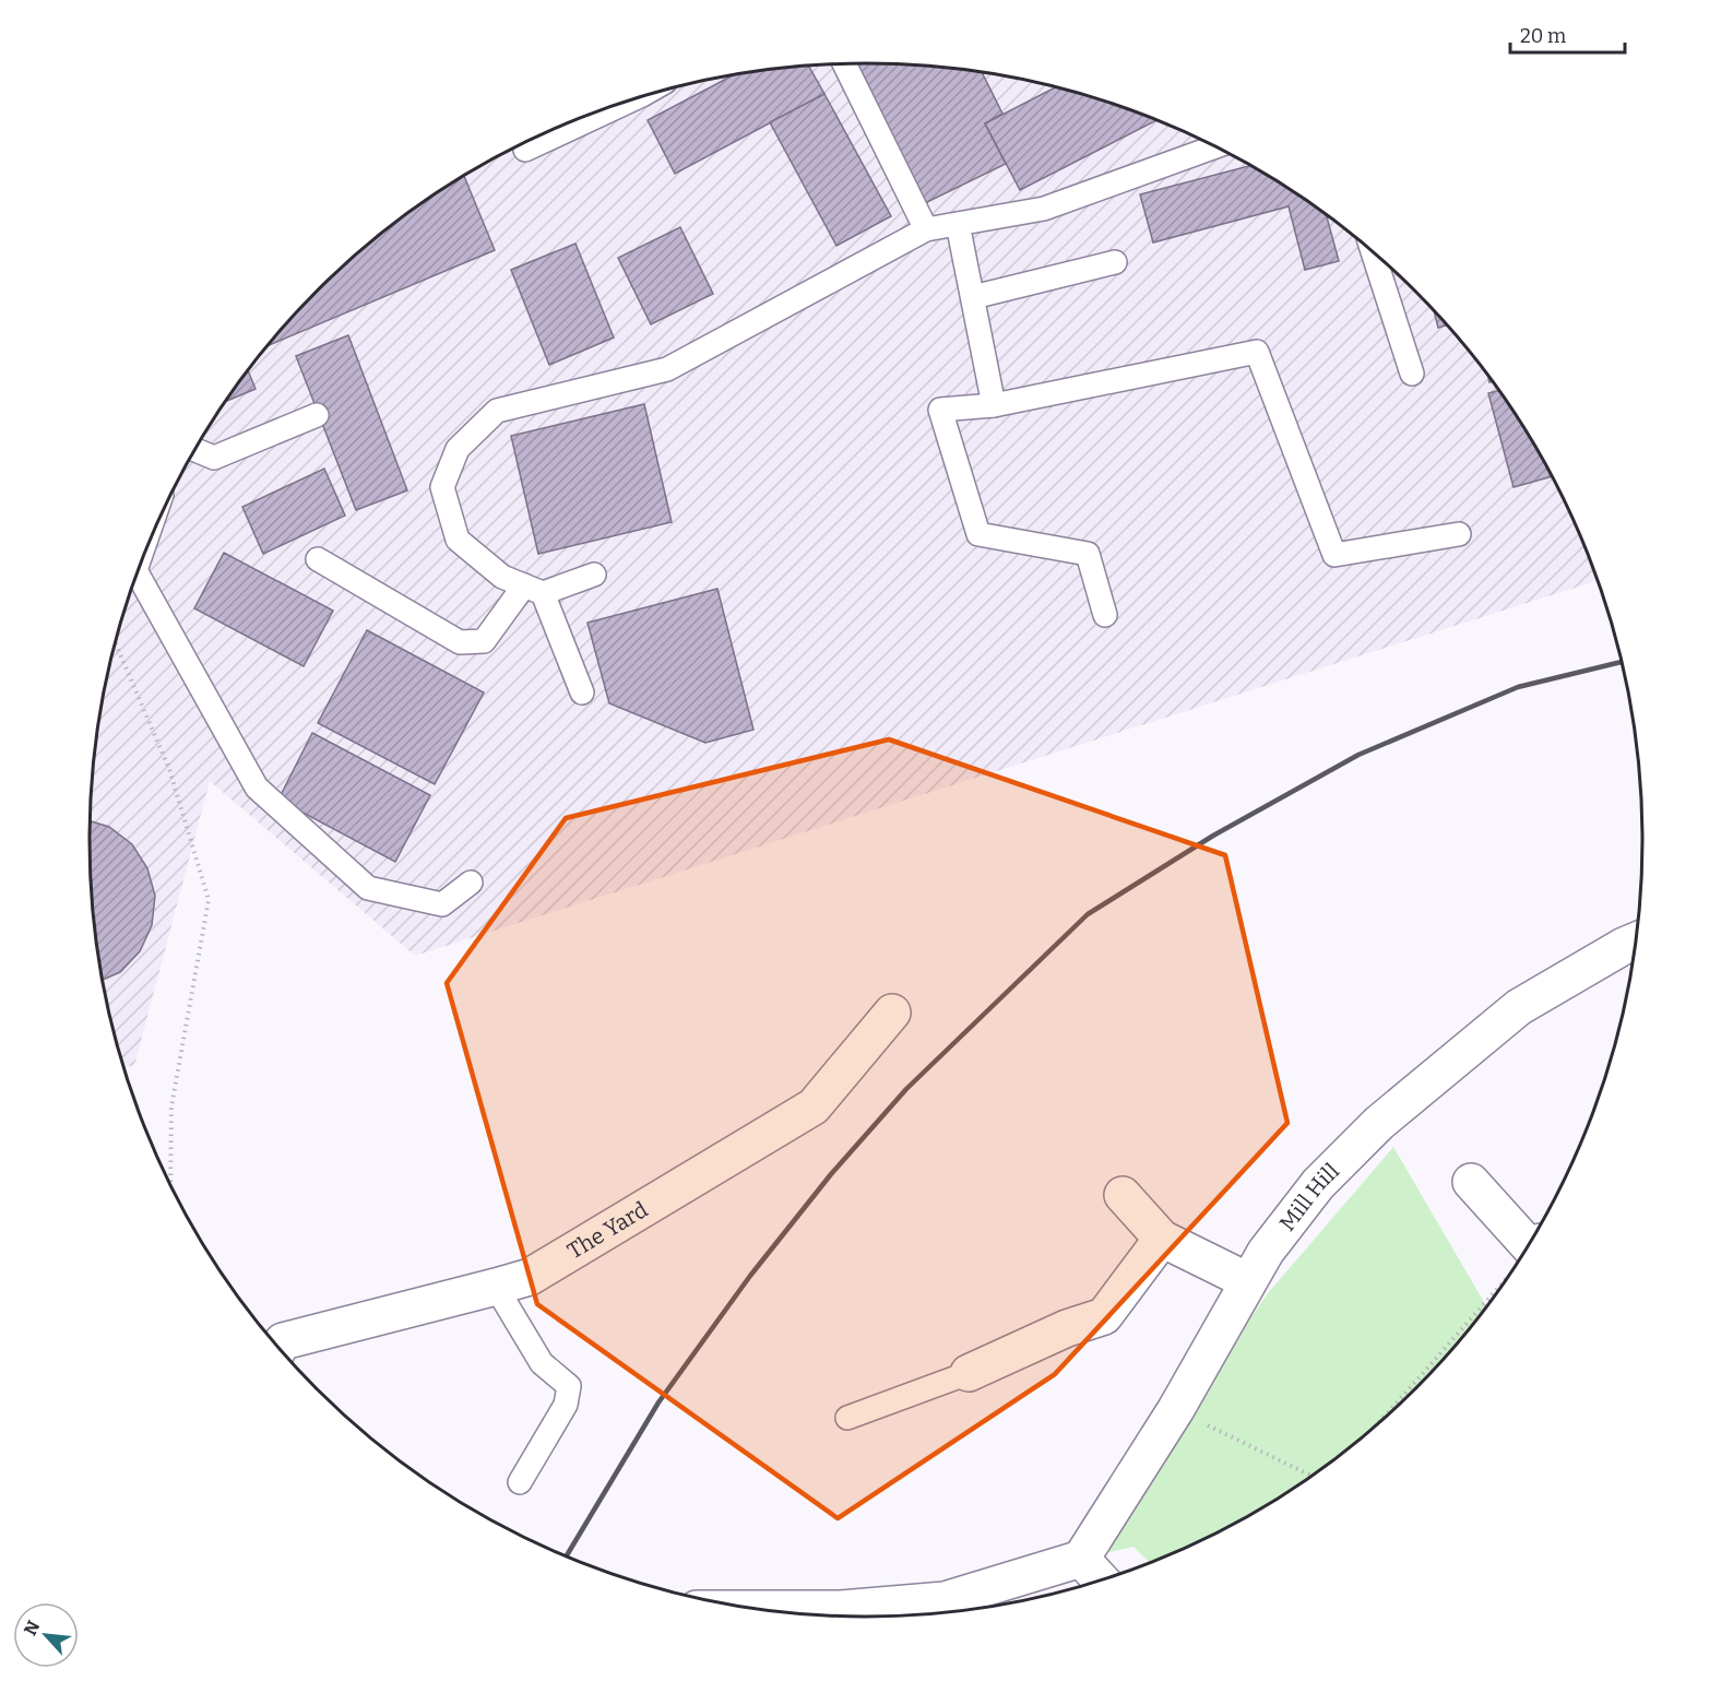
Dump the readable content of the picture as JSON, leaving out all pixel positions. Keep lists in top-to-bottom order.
{
  "streets": {
    "street": ["Mill Hill", "The Yard"]
  },
  "scale_bar": "20 m",
  "north": "top left"
}
